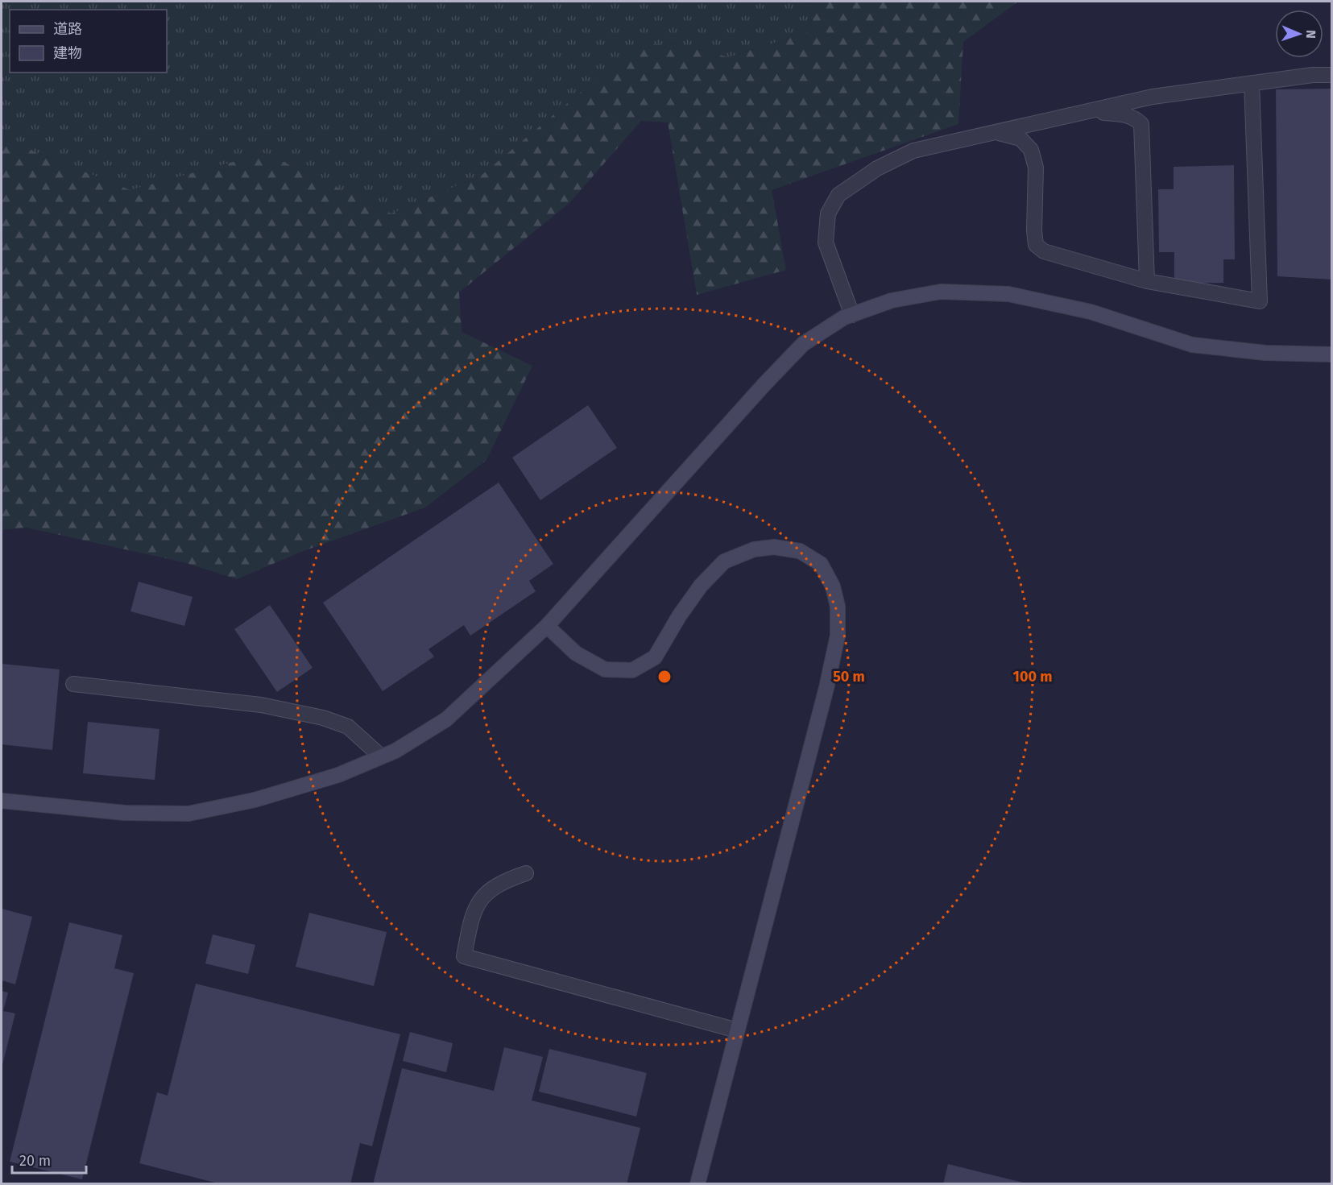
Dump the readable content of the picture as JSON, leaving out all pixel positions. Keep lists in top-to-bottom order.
{
  "legend": ["道路", "建物"],
  "scale_bar": "20 m",
  "north": "right",
  "rings": ["50 m", "100 m"]
}
